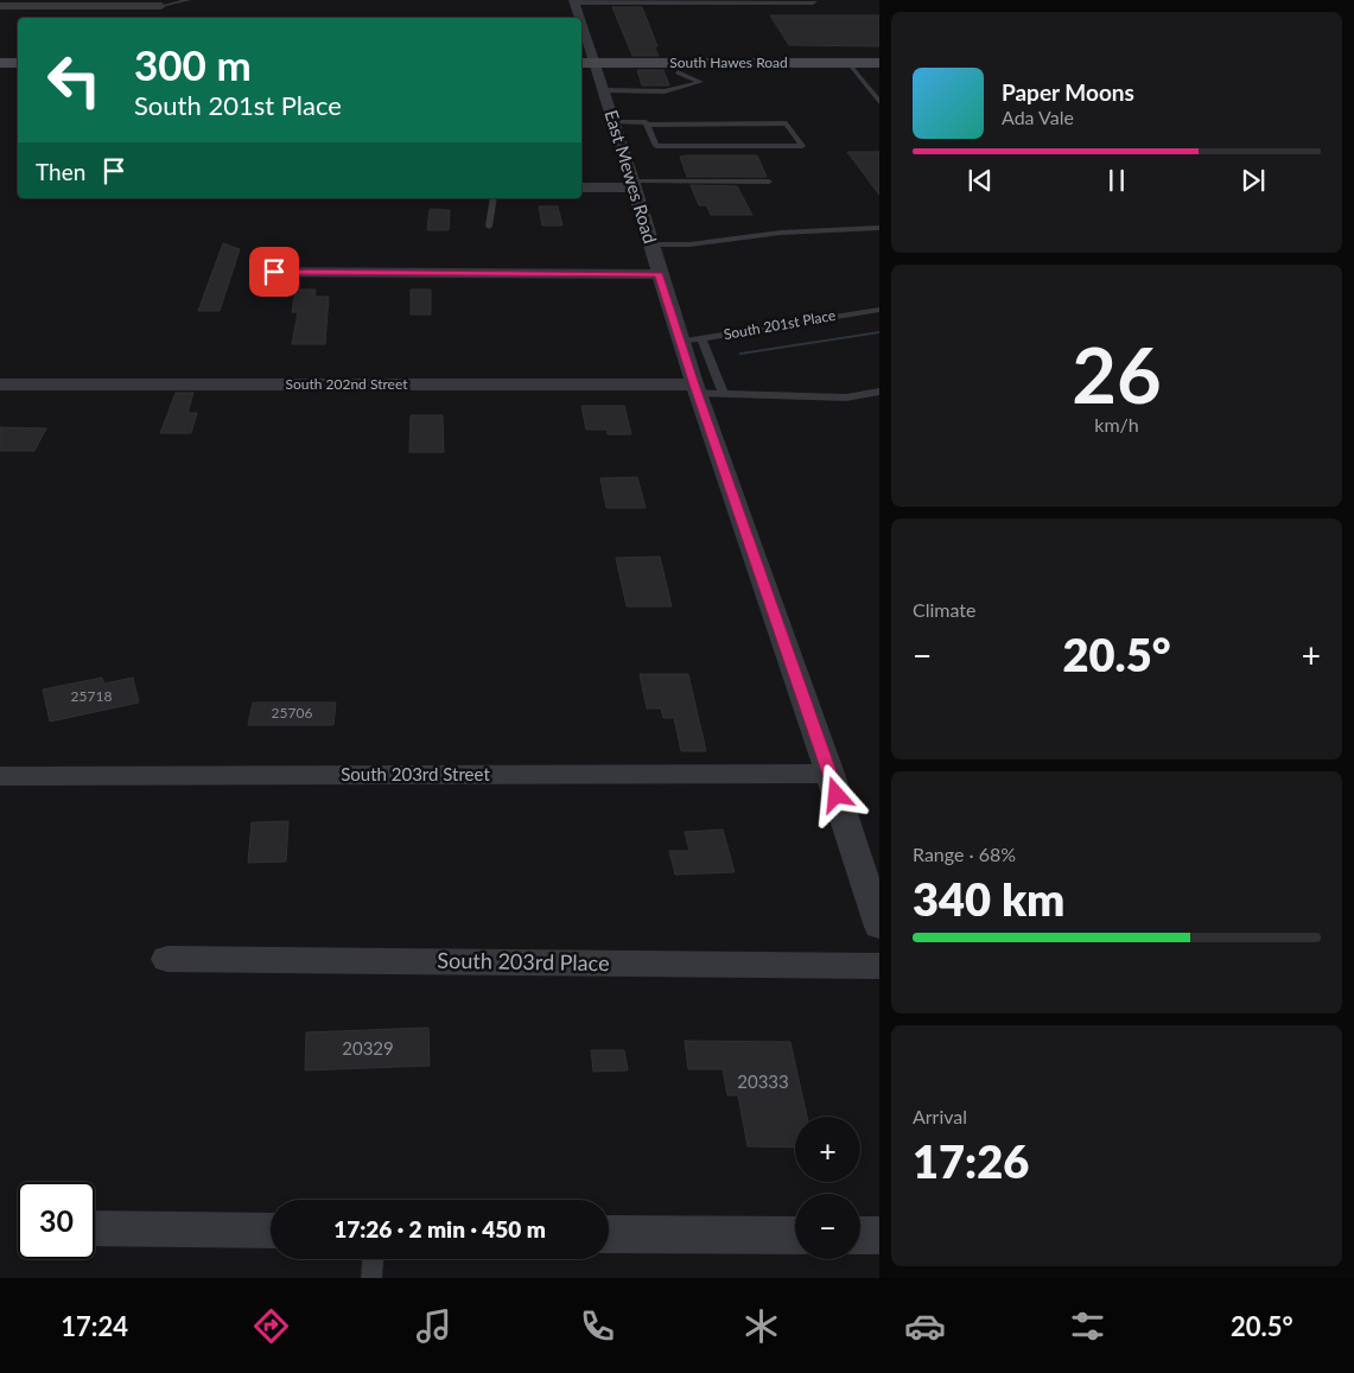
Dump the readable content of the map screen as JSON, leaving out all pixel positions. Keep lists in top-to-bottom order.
{
  "streets": {
    "main road": ["South Hawes Road"],
    "street": [
      "East Mewes Road",
      "South 202nd Street",
      "South 203rd Street",
      "South 203rd Place"
    ],
    "lane": ["South 201st Place"]
  },
  "crossings": [
    ["South Hawes Road", "East Mewes Road"],
    ["East Mewes Road", "South 201st Place"],
    ["East Mewes Road", "South 202nd Street"],
    ["East Mewes Road", "South 203rd Street"]
  ],
  "house_numbers": [
    "25718",
    "25706",
    "20329",
    "20333"
  ],
  "page": {
    "turn": ["300 m", "South 201st Place"],
    "song": ["Paper Moons", "Ada Vale"],
    "then": "Then",
    "tile": [
      ["26", "km/h"],
      "Climate",
      ["Range · 68%", "340 km"],
      ["Arrival", "17:26"]
    ],
    "heat": ["−", "20.5°", "+"],
    "map_buttons": ["+", "−"],
    "limit": "30",
    "trip": "17:26 · 2 min · 450 m",
    "tabs": ["17:24", "20.5°"]
  }
}
